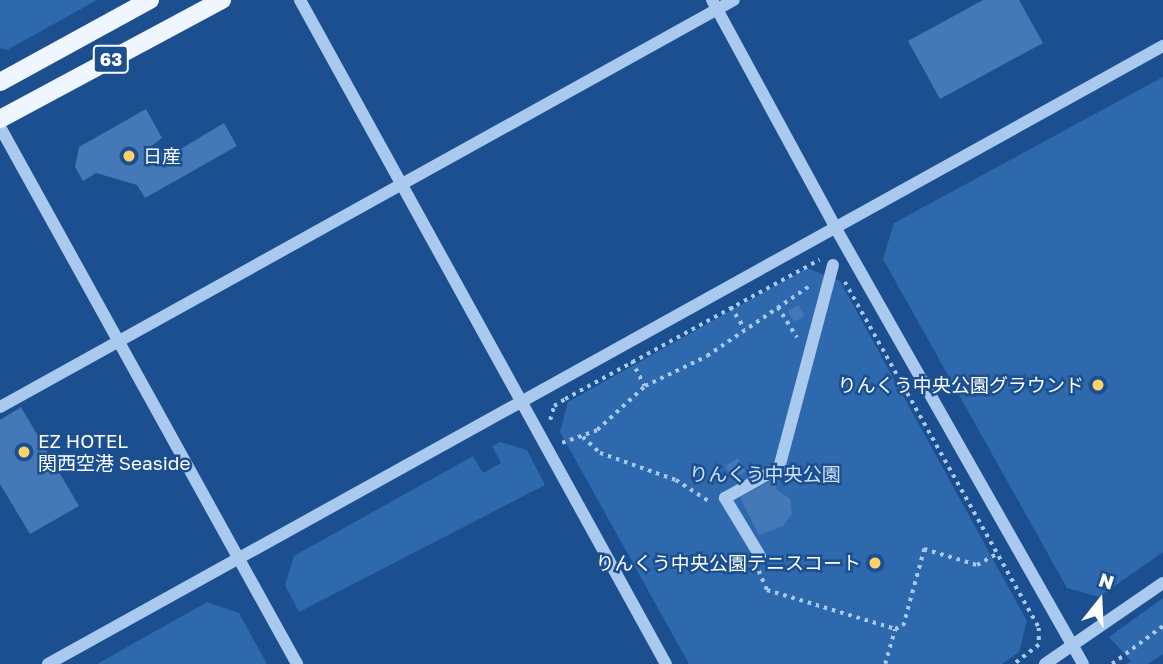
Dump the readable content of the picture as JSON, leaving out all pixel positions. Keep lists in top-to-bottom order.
{
  "streets": {
    "main road": ["63"]
  },
  "parks": ["りんくう中央公園"],
  "places": [
    "日産",
    "りんくう中央公園グラウンド",
    "EZ HOTEL 関西空港 Seaside",
    "りんくう中央公園テニスコート"
  ],
  "north": "top"
}
